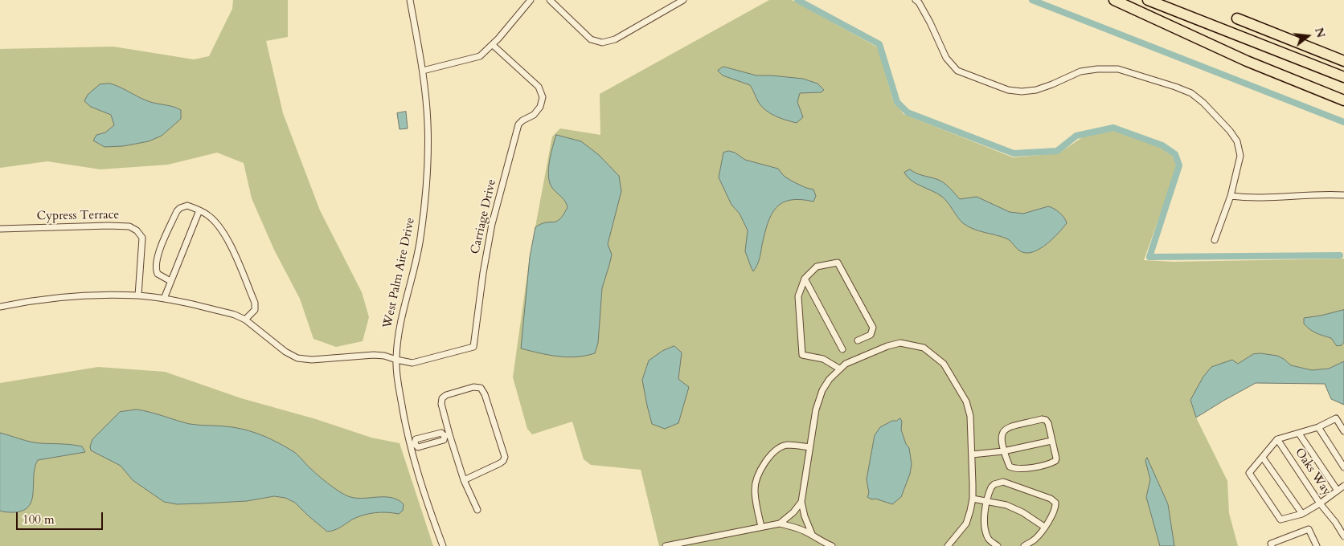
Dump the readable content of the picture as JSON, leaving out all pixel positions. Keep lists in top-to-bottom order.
{
  "streets": {
    "street": [
      "Cypress Terrace",
      "Carriage Drive",
      "West Palm Aire Drive",
      "Oaks Way"
    ]
  },
  "crossings": [
    ["Carriage Drive", "West Palm Aire Drive"]
  ],
  "scale_bar": "100 m",
  "north": "right"
}
